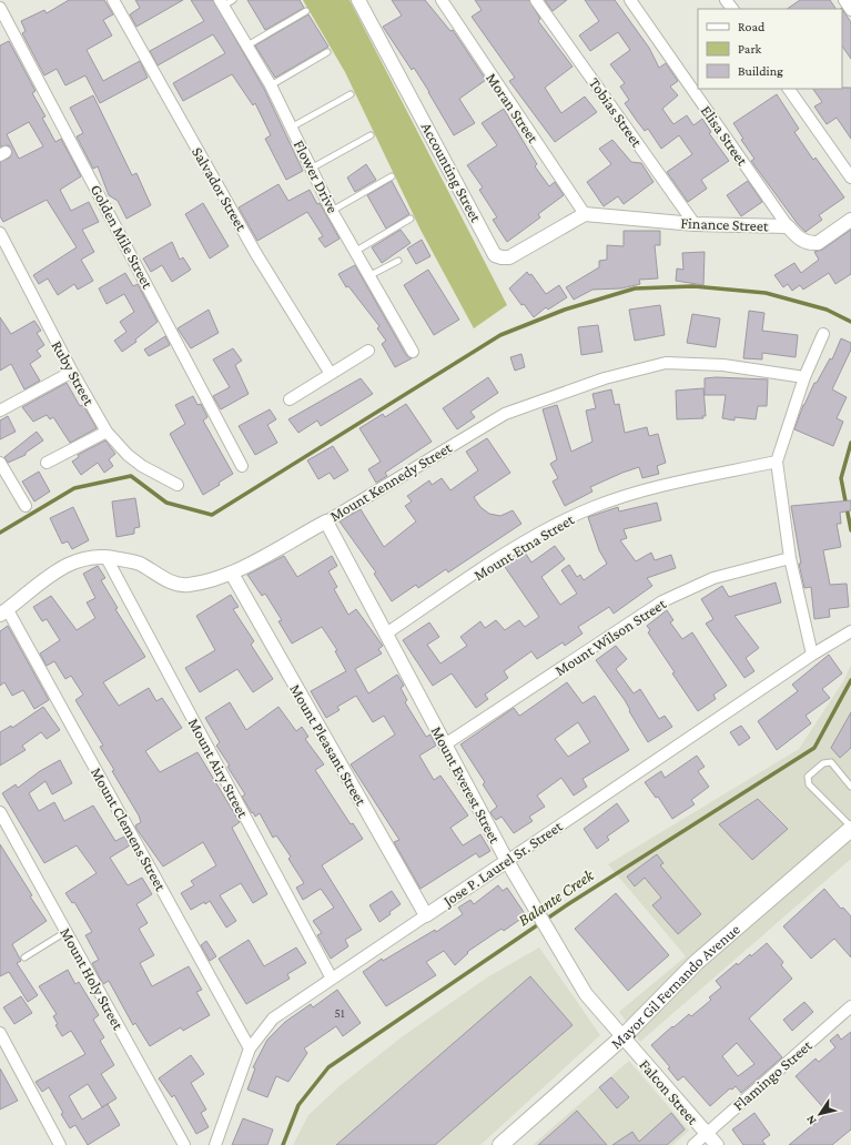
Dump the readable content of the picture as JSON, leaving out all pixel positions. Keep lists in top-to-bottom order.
{
  "streets": {
    "main road": ["Mayor Gil Fernando Avenue"],
    "street": [
      "Moran Street",
      "Tobias Street",
      "Elisa Street",
      "Accounting Street",
      "Flower Drive",
      "Salvador Street",
      "Finance Street",
      "Golden Mile Street",
      "Ruby Street",
      "Mount Kennedy Street",
      "Mount Etna Street",
      "Mount Wilson Street",
      "Mount Pleasant Street",
      "Mount Airy Street",
      "Mount Everest Street",
      "Mount Clemens Street",
      "Jose P. Laurel Sr. Street",
      "Mount Holy Street",
      "Flamingo Street",
      "Falcon Street"
    ]
  },
  "crossings": [
    ["Moran Street", "Accounting Street"],
    ["Moran Street", "Finance Street"],
    ["Tobias Street", "Finance Street"],
    ["Elisa Street", "Finance Street"],
    ["Accounting Street", "Finance Street"],
    ["Mount Kennedy Street", "Mount Pleasant Street"],
    ["Mount Kennedy Street", "Mount Airy Street"],
    ["Mount Kennedy Street", "Mount Everest Street"],
    ["Mount Kennedy Street", "Mount Clemens Street"],
    ["Mount Etna Street", "Mount Everest Street"],
    ["Mount Wilson Street", "Mount Everest Street"],
    ["Mount Pleasant Street", "Jose P. Laurel Sr. Street"],
    ["Mount Airy Street", "Jose P. Laurel Sr. Street"],
    ["Mount Everest Street", "Jose P. Laurel Sr. Street"],
    ["Mount Everest Street", "Mayor Gil Fernando Avenue"],
    ["Mount Everest Street", "Falcon Street"],
    ["Mount Clemens Street", "Jose P. Laurel Sr. Street"],
    ["Mayor Gil Fernando Avenue", "Falcon Street"],
    ["Flamingo Street", "Falcon Street"]
  ],
  "water": ["Balante Creek"],
  "house_numbers": ["51"],
  "legend": ["Road", "Park", "Building"],
  "north": "bottom left"
}
